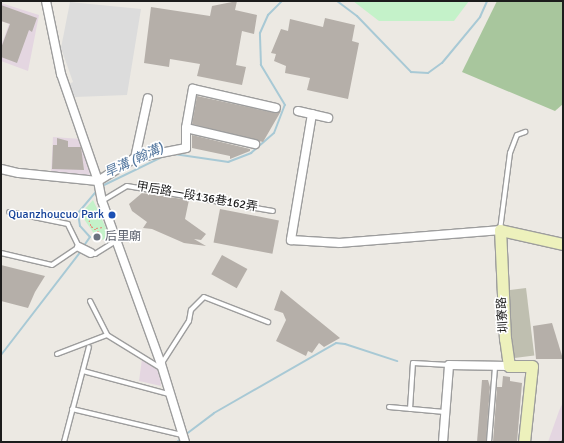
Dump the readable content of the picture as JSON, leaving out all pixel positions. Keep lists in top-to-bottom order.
{
  "streets": {
    "street": ["圳寮路"],
    "lane": ["甲后路一段136巷162弄"]
  },
  "water": ["旱溝 (翰溝)"],
  "places": ["Quanzhoucuo Park", "后里廟"]
}
